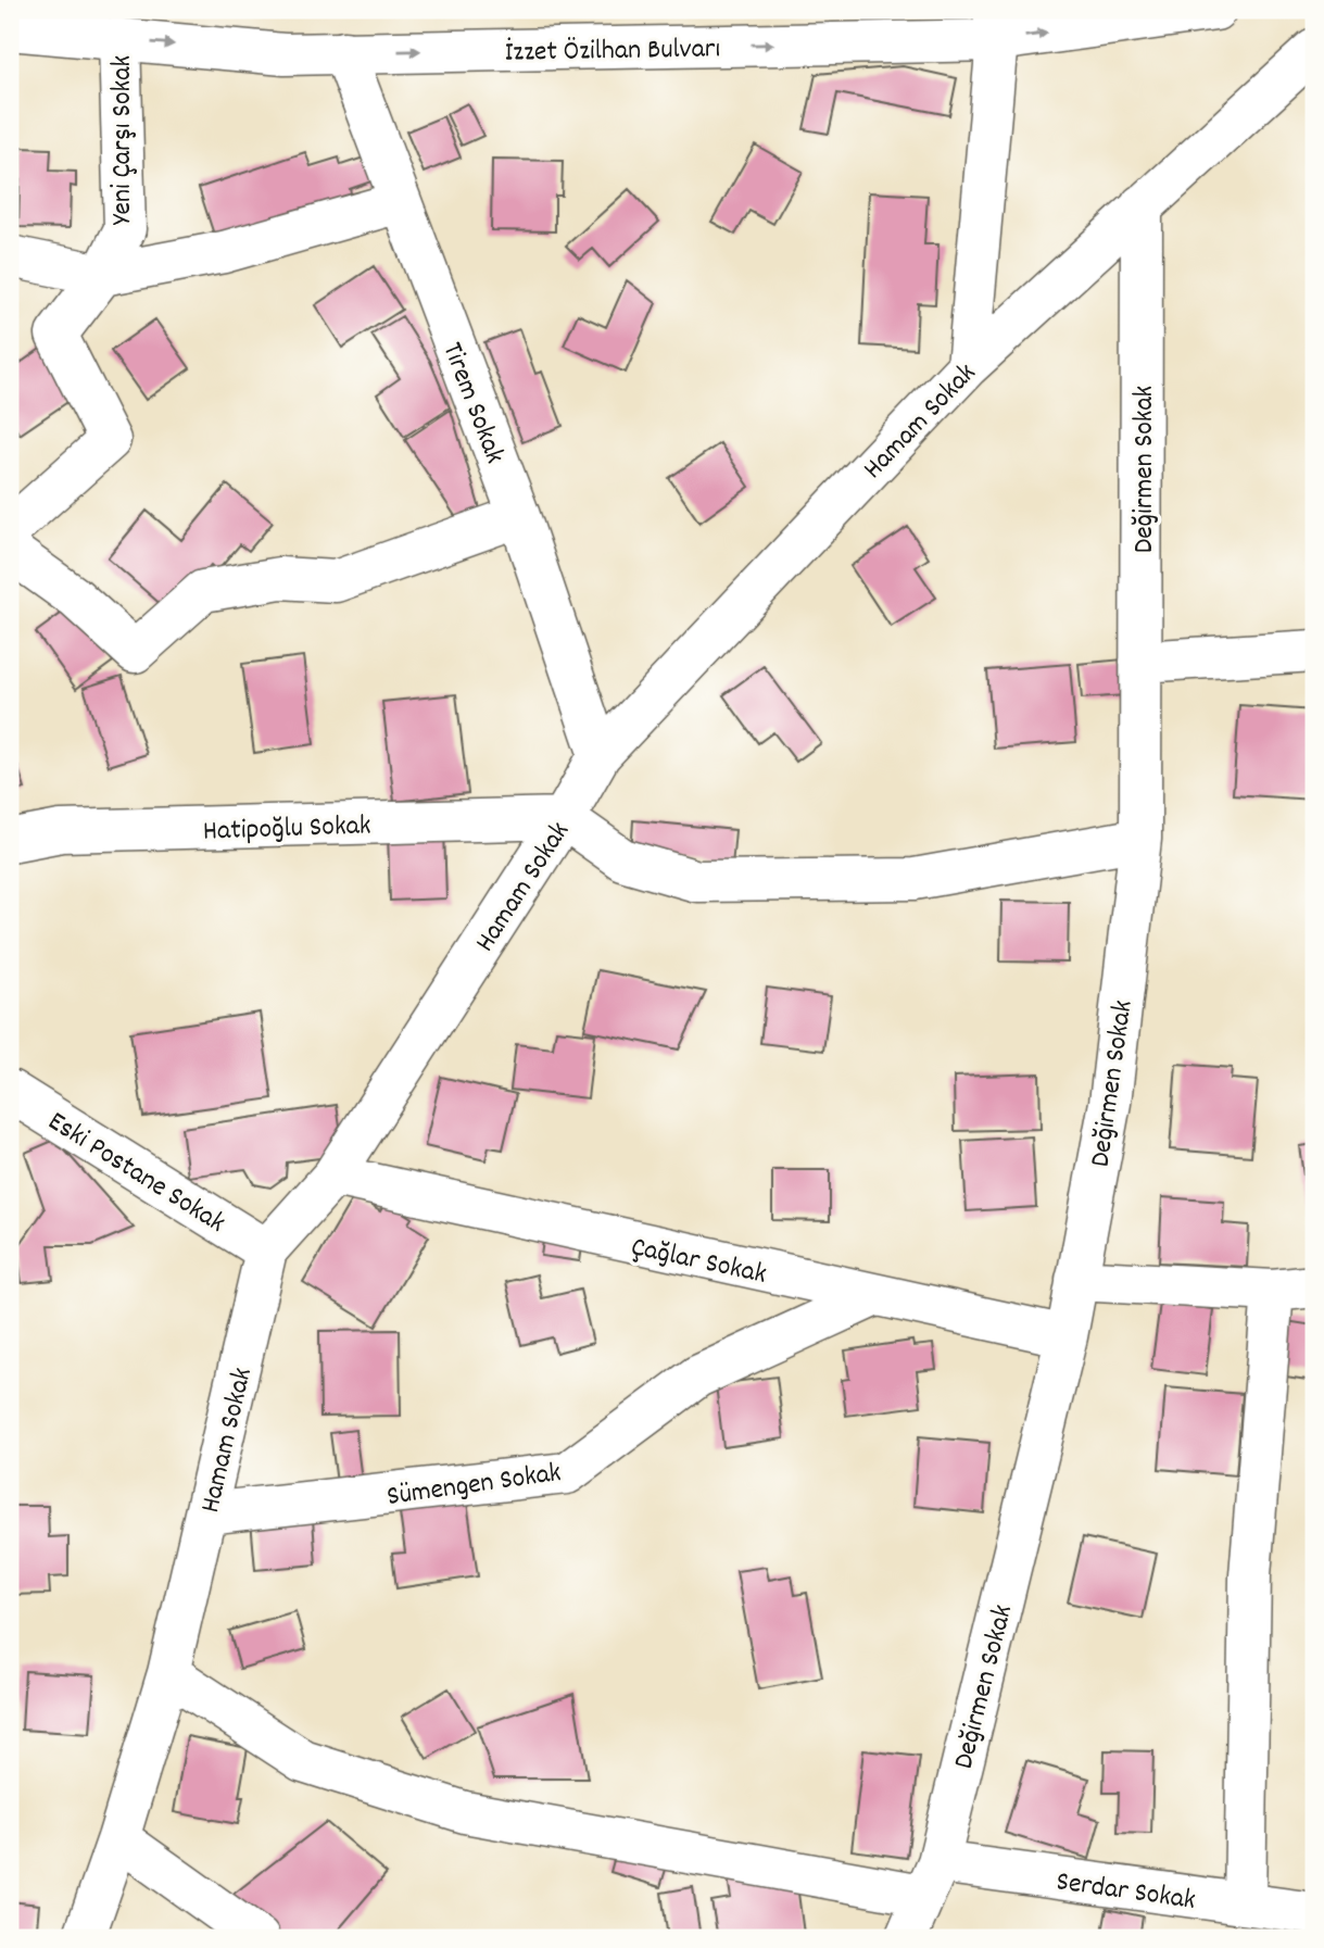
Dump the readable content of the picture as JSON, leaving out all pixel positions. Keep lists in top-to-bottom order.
{
  "streets": {
    "street": [
      "İzzet Özilhan Bulvarı",
      "Yeni Çarşı Sokak",
      "Tirem Sokak",
      "Hamam Sokak",
      "Değirmen Sokak",
      "Hatipoğlu Sokak",
      "Eski Postane Sokak",
      "Çağlar Sokak",
      "Sümengen Sokak",
      "Serdar Sokak"
    ]
  },
  "crossings": [
    ["İzzet Özilhan Bulvarı", "Yeni Çarşı Sokak"],
    ["İzzet Özilhan Bulvarı", "Tirem Sokak"],
    ["Tirem Sokak", "Hamam Sokak"],
    ["Hamam Sokak", "Değirmen Sokak"],
    ["Hamam Sokak", "Hatipoğlu Sokak"],
    ["Hamam Sokak", "Eski Postane Sokak"],
    ["Hamam Sokak", "Çağlar Sokak"],
    ["Hamam Sokak", "Sümengen Sokak"],
    ["Hamam Sokak", "Serdar Sokak"],
    ["Değirmen Sokak", "Çağlar Sokak"],
    ["Değirmen Sokak", "Serdar Sokak"],
    ["Çağlar Sokak", "Sümengen Sokak"]
  ],
  "one_way": ["İzzet Özilhan Bulvarı"]
}
